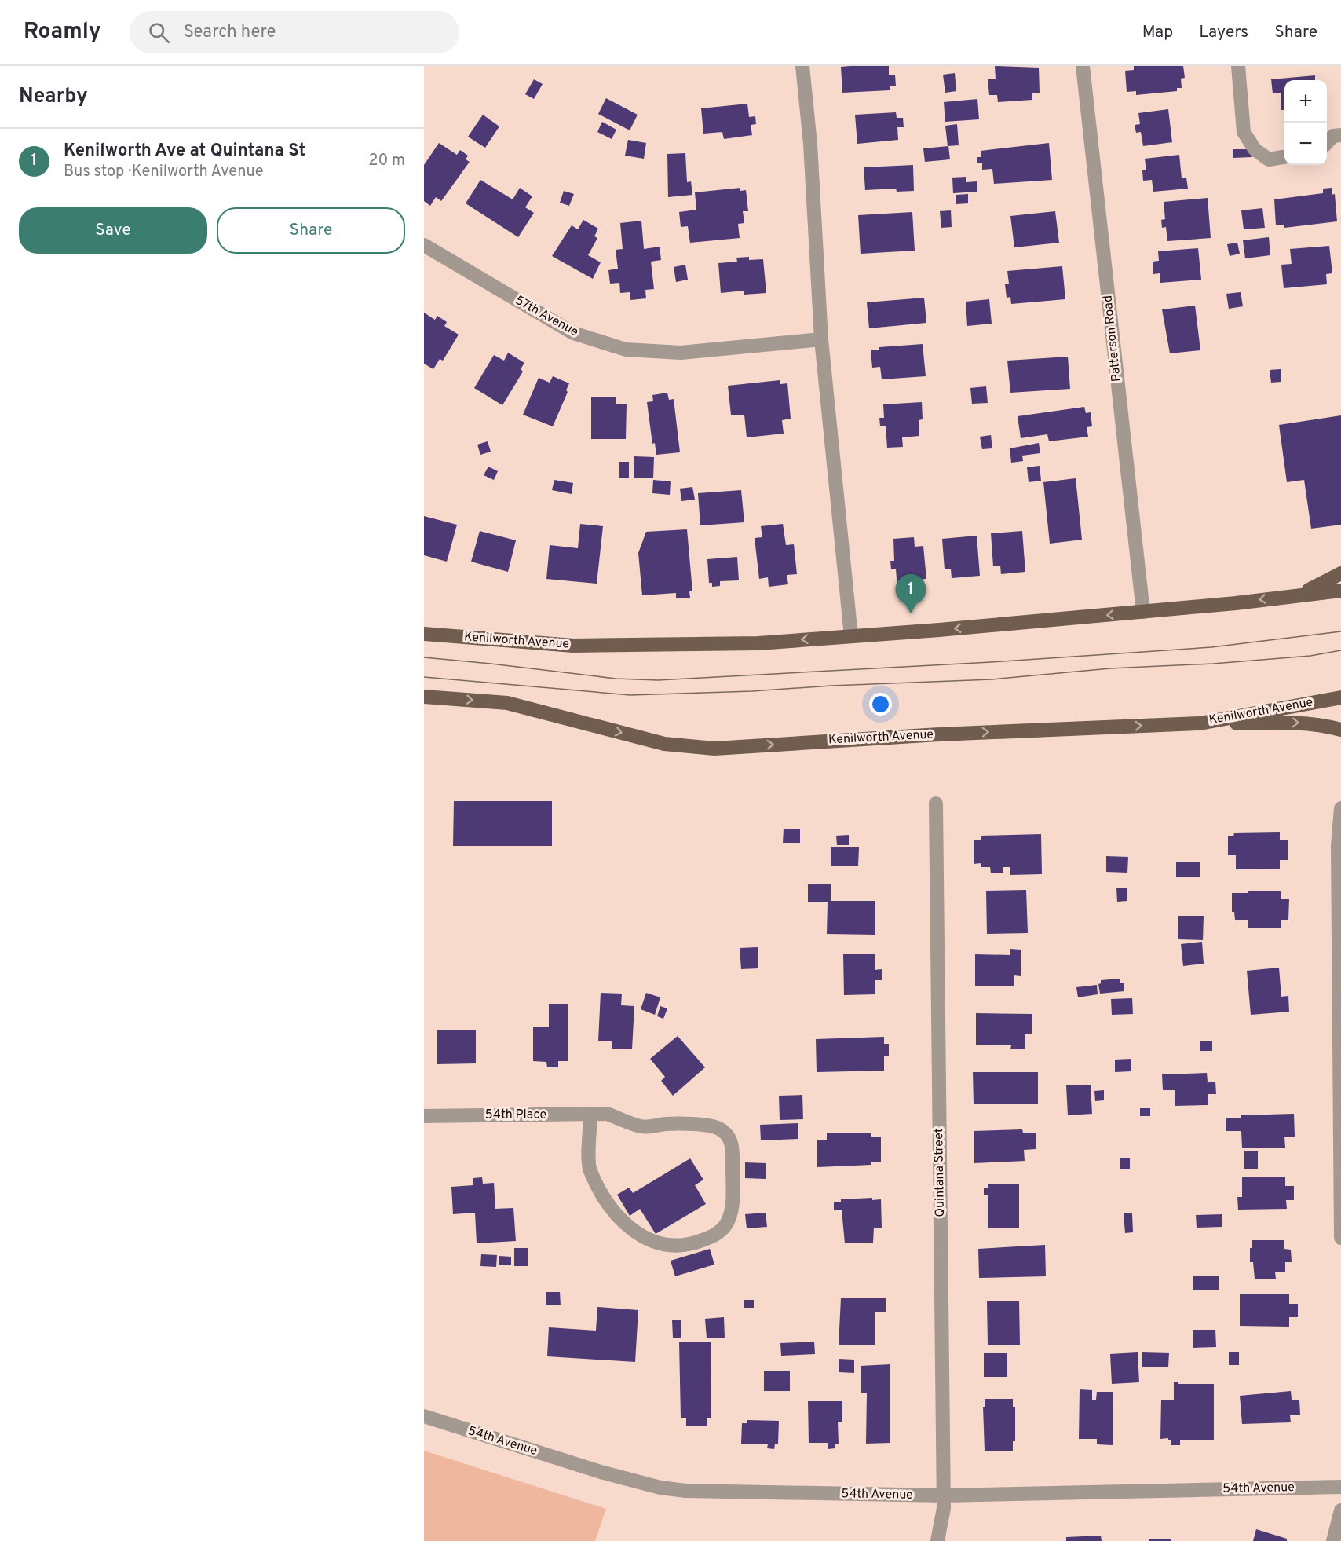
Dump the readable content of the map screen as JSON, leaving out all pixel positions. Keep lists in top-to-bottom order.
{
  "streets": {
    "main road": ["Kenilworth Avenue"],
    "street": [
      "57th Avenue",
      "Patterson Road",
      "54th Place",
      "Quintana Street",
      "54th Avenue"
    ]
  },
  "crossings": [
    ["Patterson Road", "Kenilworth Avenue"],
    ["Quintana Street", "54th Avenue"]
  ],
  "page": {
    "header": "Roamly",
    "search": "Search here",
    "nav": ["Map", "Layers", "Share"],
    "heading": "Nearby",
    "map_buttons": ["+", "−"],
    "list": [
      {
        "mark": "1",
        "name": "Kenilworth Ave at Quintana St",
        "note": "Bus stop · Kenilworth Avenue",
        "value": "20 m"
      }
    ],
    "buttons": ["Save", "Share"],
    "pins": "1"
  }
}
